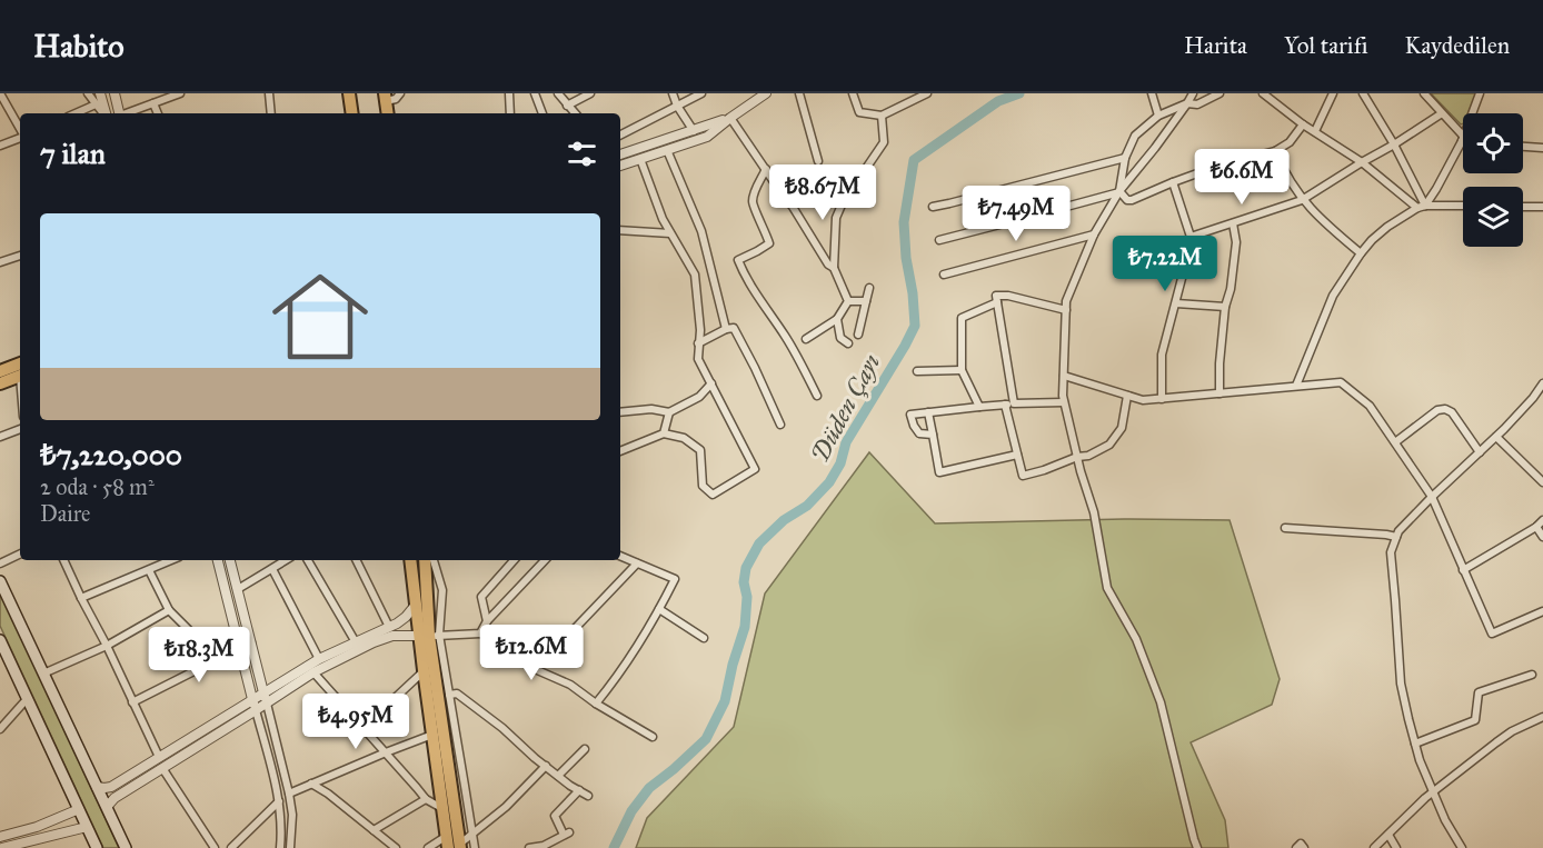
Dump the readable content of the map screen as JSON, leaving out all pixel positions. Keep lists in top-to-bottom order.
{
  "water": ["Düden Çayı"],
  "page": {
    "header": "Habito",
    "nav": ["Harita", "Yol tarifi", "Kaydedilen"],
    "heading": "7 ilan",
    "price": [
      "₺6.6M",
      "₺8.67M",
      "₺7.49M",
      "₺7.22M",
      "₺12.6M",
      "₺18.3M",
      "₺4.95M"
    ],
    "list": [
      {
        "name": "₺7,220,000",
        "note": "2 oda · 58 m² · Daire"
      }
    ]
  }
}
